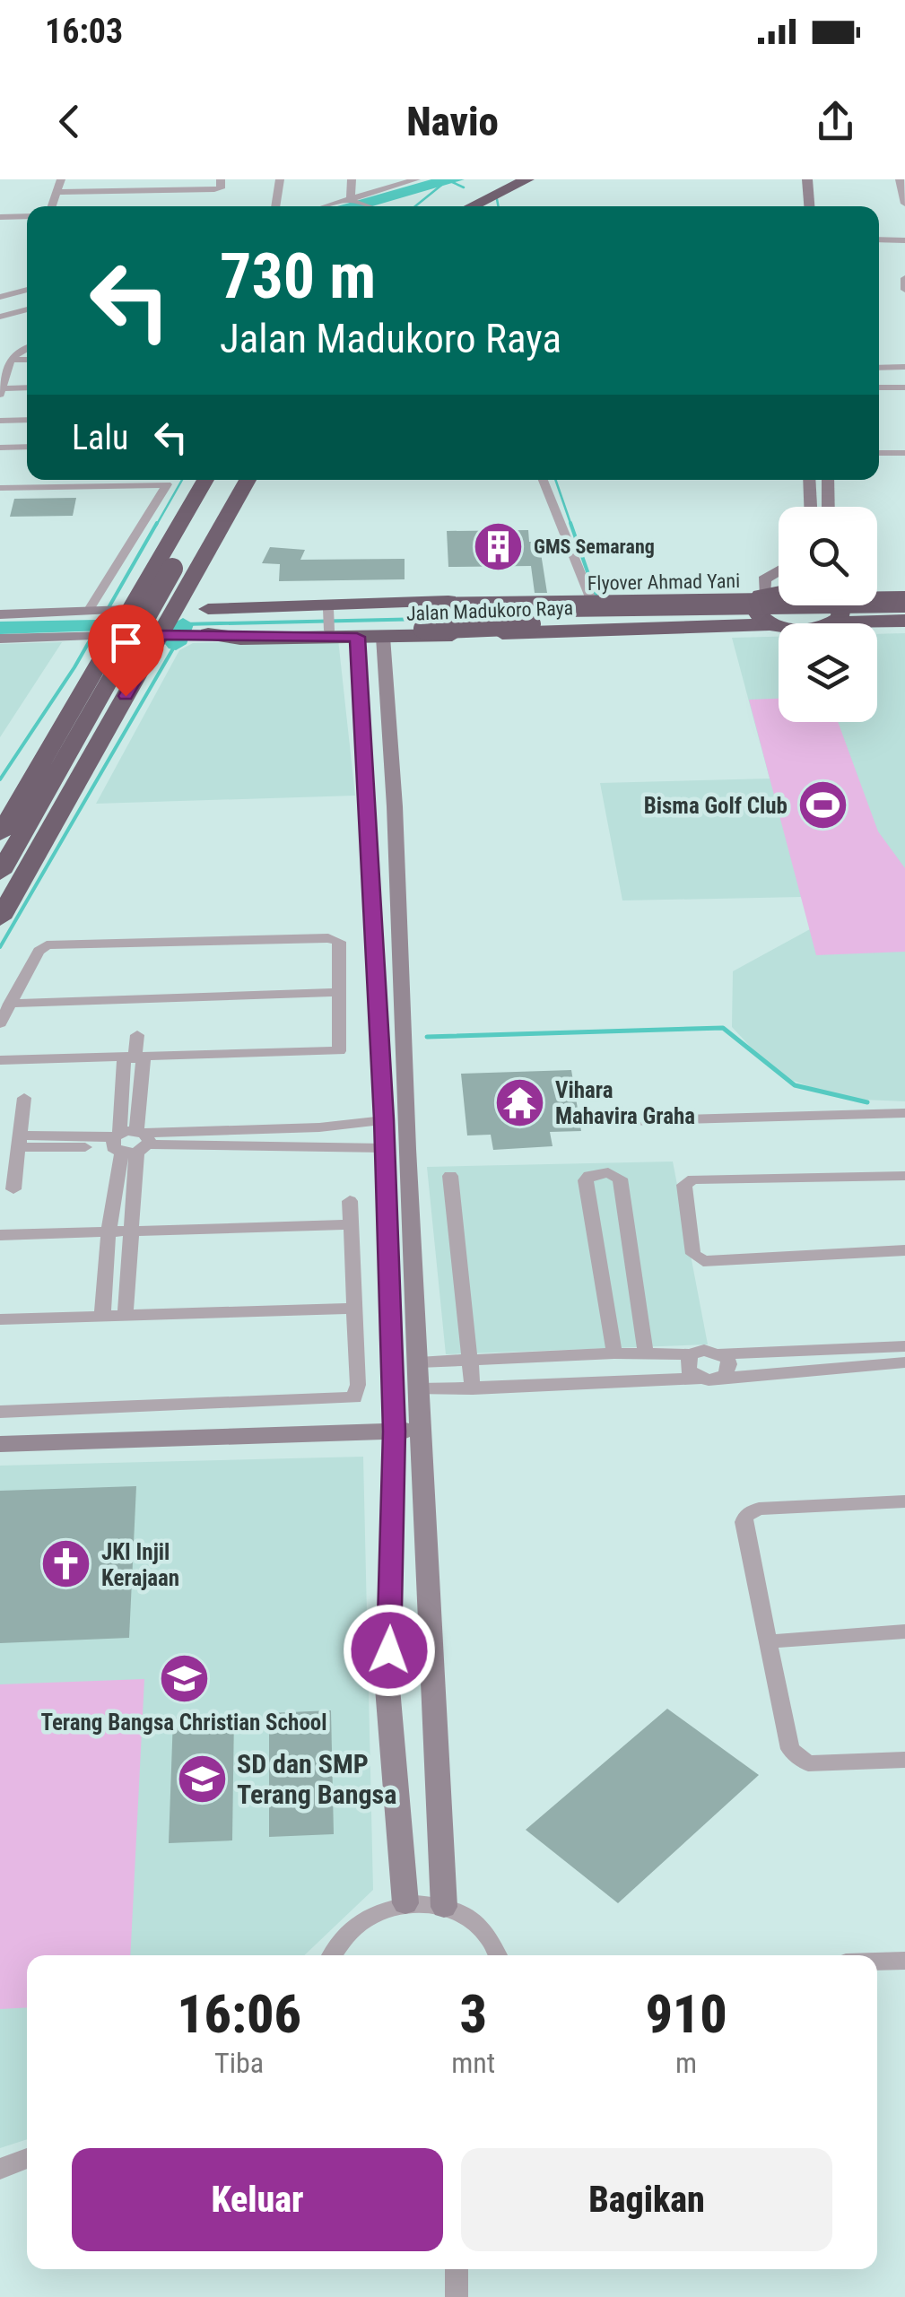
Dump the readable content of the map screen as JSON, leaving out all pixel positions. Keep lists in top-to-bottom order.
{
  "streets": {
    "highway": ["Flyover Ahmad Yani", "Jalan Madukoro Raya"]
  },
  "crossings": [
    ["Flyover Ahmad Yani", "Jalan Madukoro Raya"]
  ],
  "places": {
    "building": ["GMS Semarang"],
    "sports": ["Bisma Golf Club"],
    "temple": ["Vihara Mahavira Graha"],
    "church": ["JKI Injil Kerajaan"],
    "school or university": ["Terang Bangsa Christian School", "SD dan SMP Terang Bangsa"]
  },
  "page": {
    "status": "16:03",
    "header": "Navio",
    "turn": ["730 m", "Jalan Madukoro Raya"],
    "then": "Lalu",
    "eta": [
      "16:06",
      "Tiba",
      "3",
      "mnt",
      "910",
      "m"
    ],
    "buttons": ["Keluar", "Bagikan"]
  }
}
